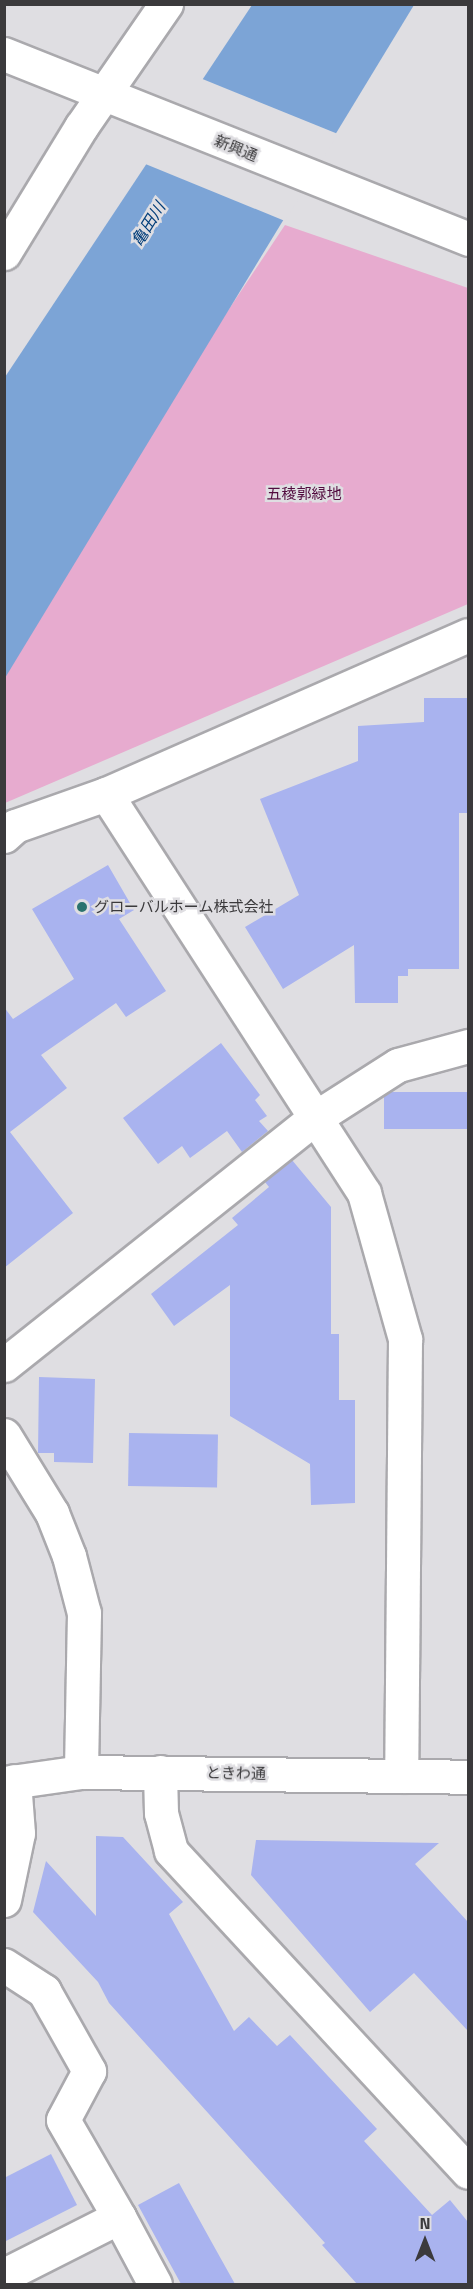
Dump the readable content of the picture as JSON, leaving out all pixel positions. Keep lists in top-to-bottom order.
{
  "streets": {
    "street": ["新興通", "ときわ通"]
  },
  "water": ["亀田川"],
  "parks": ["五稜郭緑地"],
  "places": ["グローバルホーム株式会社"],
  "north": "top"
}
